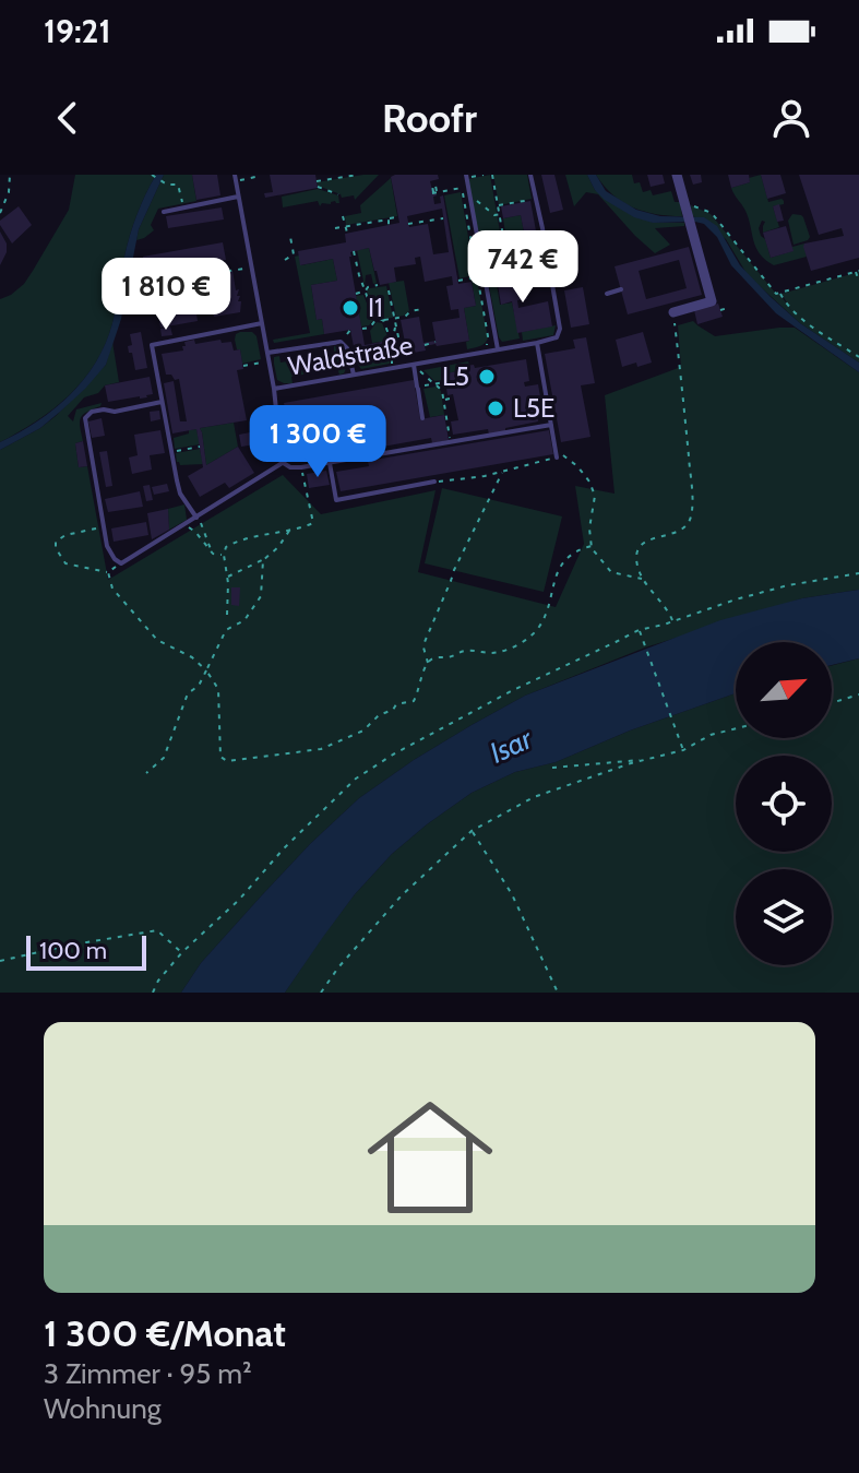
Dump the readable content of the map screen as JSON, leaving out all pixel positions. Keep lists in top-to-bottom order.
{
  "streets": {
    "lane": ["Waldstraße"]
  },
  "water": ["Isar"],
  "places": ["I1", "L5", "L5E"],
  "scale_bar": "100 m",
  "north": "top right",
  "page": {
    "status": "19:21",
    "header": "Roofr",
    "price": ["742 €", "1 810 €", "1 300 €"],
    "scale": "100 m",
    "list": [
      {
        "name": "1 300 €/Monat",
        "note": "3 Zimmer · 95 m² · Wohnung"
      }
    ]
  }
}
